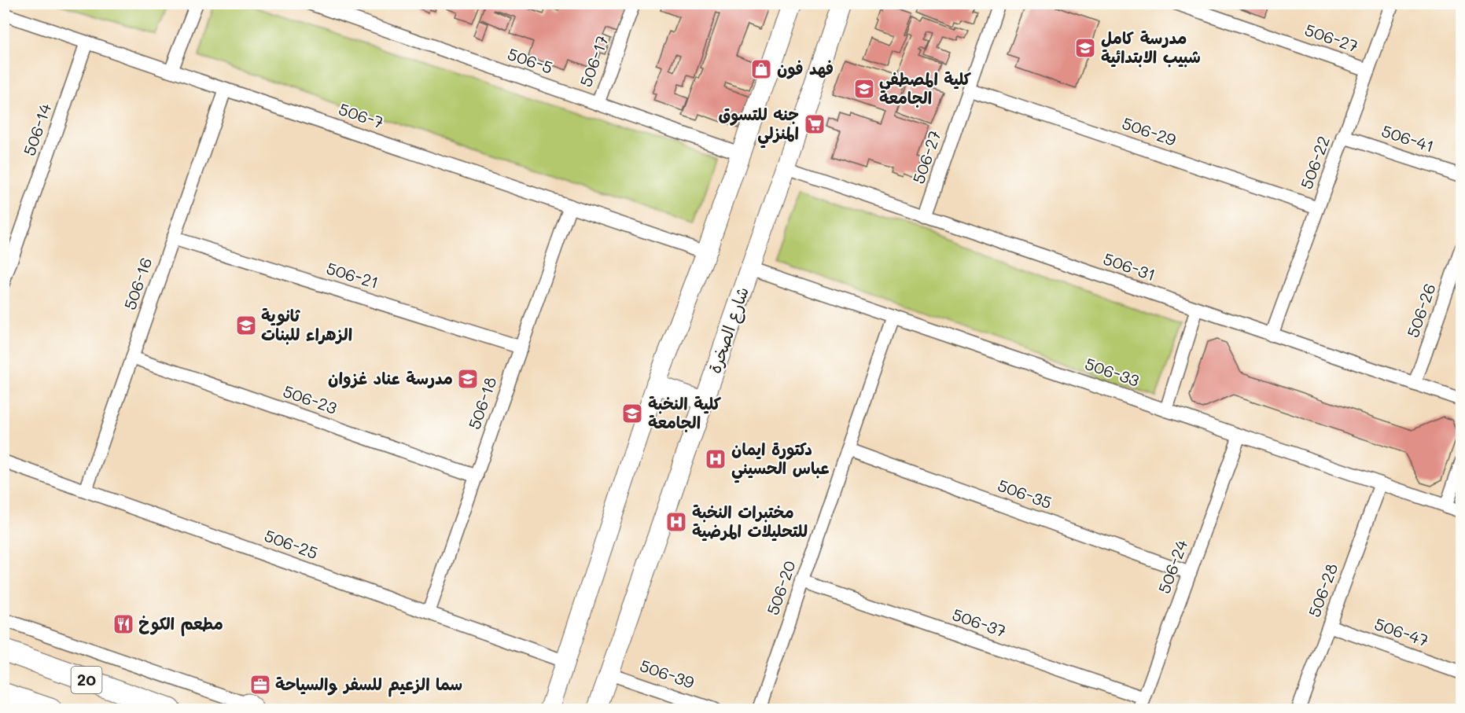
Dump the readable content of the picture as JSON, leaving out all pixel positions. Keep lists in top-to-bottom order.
{
  "streets": {
    "main road": ["20"],
    "street": [
      "506-27",
      "506-5",
      "506-17",
      "506-7",
      "506-14",
      "506-29",
      "506-41",
      "506-22",
      "506-31",
      "506-21",
      "506-16",
      "506-26",
      "شارع الصخرة",
      "506-33",
      "506-23",
      "506-18",
      "506-35",
      "506-25",
      "506-24",
      "506-20",
      "506-28",
      "506-37",
      "506-47",
      "506-39"
    ]
  },
  "crossings": [
    ["506-27", "506-29"],
    ["506-27", "506-22"],
    ["506-27", "506-31"],
    ["506-5", "506-17"],
    ["506-7", "506-14"],
    ["506-7", "506-16"],
    ["506-7", "506-18"],
    ["506-29", "506-22"],
    ["506-41", "506-22"],
    ["506-22", "506-31"],
    ["506-31", "506-26"],
    ["506-31", "شارع الصخرة"],
    ["506-21", "506-16"],
    ["506-21", "506-18"],
    ["506-16", "506-23"],
    ["506-16", "506-25"],
    ["شارع الصخرة", "506-33"],
    ["شارع الصخرة", "506-39"],
    ["506-33", "506-24"],
    ["506-33", "506-20"],
    ["506-33", "506-28"],
    ["506-23", "506-18"],
    ["506-18", "506-25"],
    ["506-35", "506-24"],
    ["506-35", "506-20"],
    ["506-24", "506-37"],
    ["506-20", "506-37"],
    ["506-28", "506-47"]
  ],
  "places": {
    "school or university": [
      "مدرسة كامل شبيب الابتدائية",
      "كلية المصطفى الجامعة",
      "ثانوية الزهراء للبنات",
      "مدرسة عناد غزوان",
      "كلية النخبة الجامعة"
    ],
    "shop": ["فهد فون"],
    "supermarket": ["جنه للتسوق المنزلي"],
    "hospital": ["دكتورة ايمان عباس الحسيني", "مختبرات النخبة للتحليلات المرضية"],
    "restaurant": ["مطعم الكوخ"],
    "office": ["سما الزعيم للسفر والسياحة"]
  }
}
